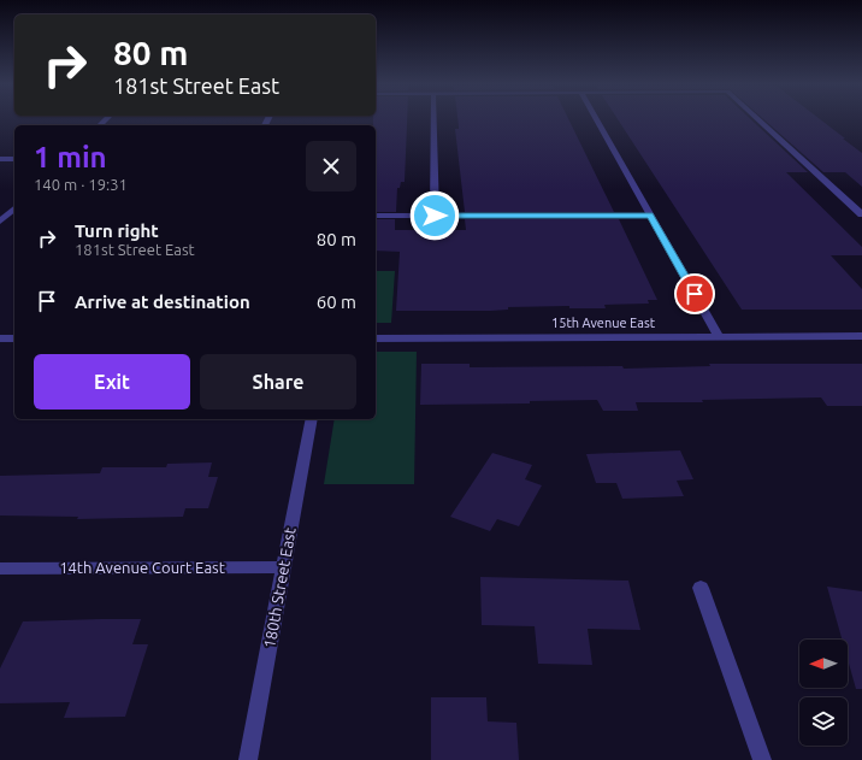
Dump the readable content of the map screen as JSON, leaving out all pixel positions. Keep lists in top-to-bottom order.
{
  "streets": {
    "street": ["15th Avenue East", "14th Avenue Court East", "180th Street East"]
  },
  "crossings": [
    ["14th Avenue Court East", "180th Street East"]
  ],
  "north": "left",
  "page": {
    "turn": ["80 m", "181st Street East"],
    "heading": ["1 min", "140 m · 19:31"],
    "list": [
      {
        "name": "Turn right",
        "note": "181st Street East",
        "value": "80 m"
      },
      {
        "name": "Arrive at destination",
        "value": "60 m"
      }
    ],
    "buttons": ["Exit", "Share"]
  }
}
